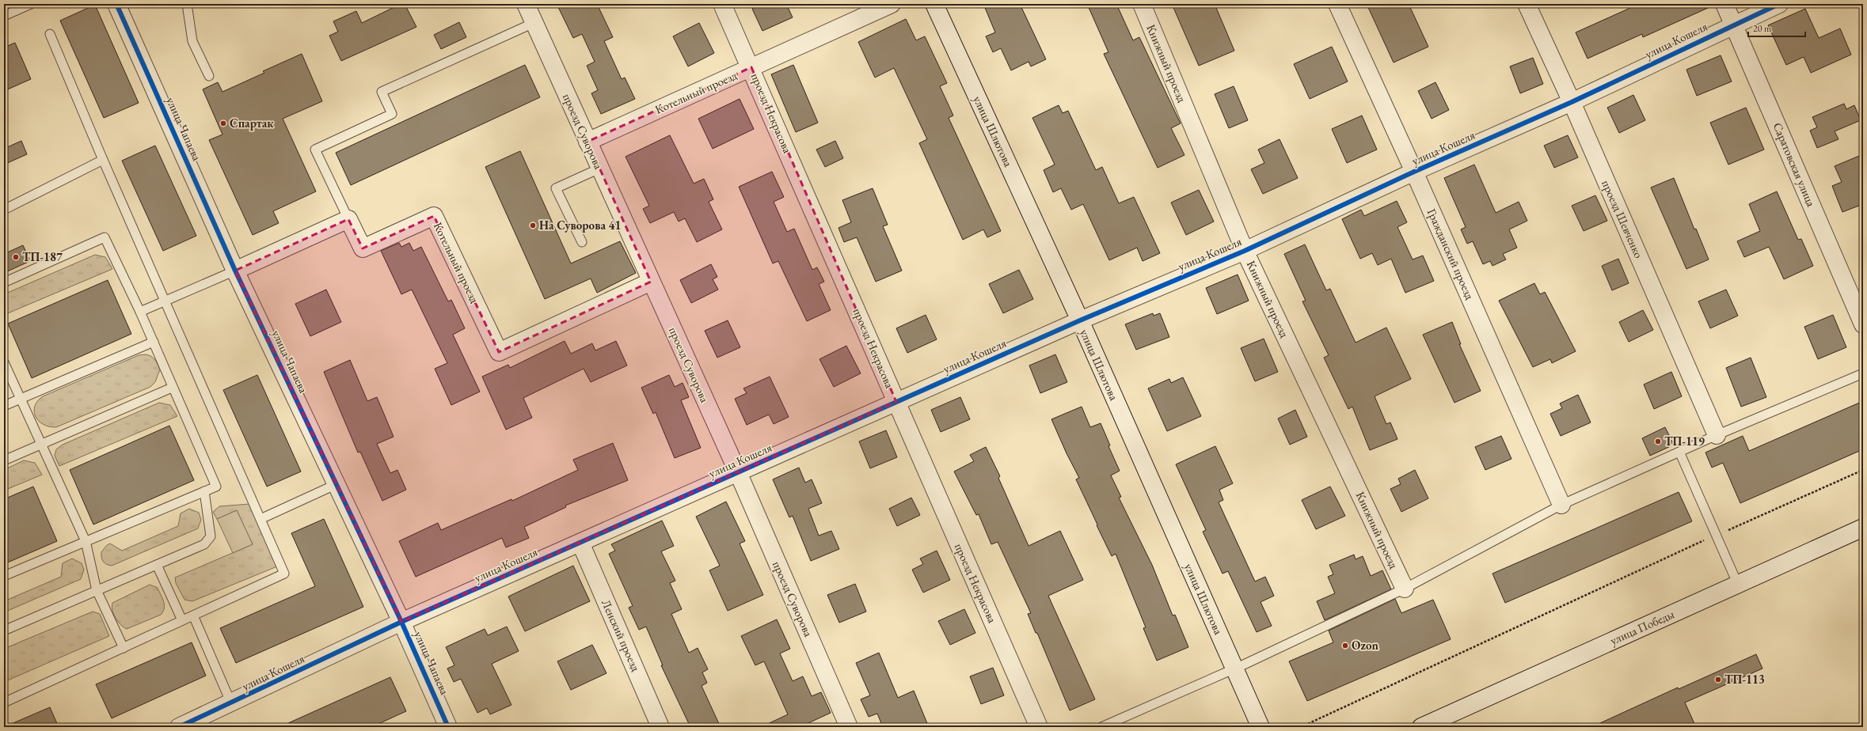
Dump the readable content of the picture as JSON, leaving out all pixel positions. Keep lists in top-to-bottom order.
{
  "streets": {
    "street": [
      "улица Кошеля",
      "Книжный проезд",
      "Котельный проезд",
      "проезд Некрасова",
      "улица Чапаева",
      "проезд Суворова",
      "улица Шлютова",
      "Саратовская улица",
      "проезд Шевченко",
      "Гражданский проезд",
      "улица Победы",
      "Ленский проезд"
    ]
  },
  "crossings": [
    ["улица Кошеля", "Книжный проезд"],
    ["улица Кошеля", "проезд Некрасова"],
    ["улица Кошеля", "улица Чапаева"],
    ["улица Кошеля", "проезд Суворова"],
    ["улица Кошеля", "улица Шлютова"],
    ["улица Кошеля", "Саратовская улица"],
    ["улица Кошеля", "проезд Шевченко"],
    ["улица Кошеля", "Гражданский проезд"],
    ["улица Кошеля", "Ленский проезд"],
    ["Котельный проезд", "проезд Некрасова"],
    ["Котельный проезд", "проезд Суворова"]
  ],
  "places": [
    "Спартак",
    "На Суворова 41",
    "ТП-187",
    "ТП-119",
    "Ozon",
    "ТП-113"
  ],
  "scale_bar": "20 m"
}
